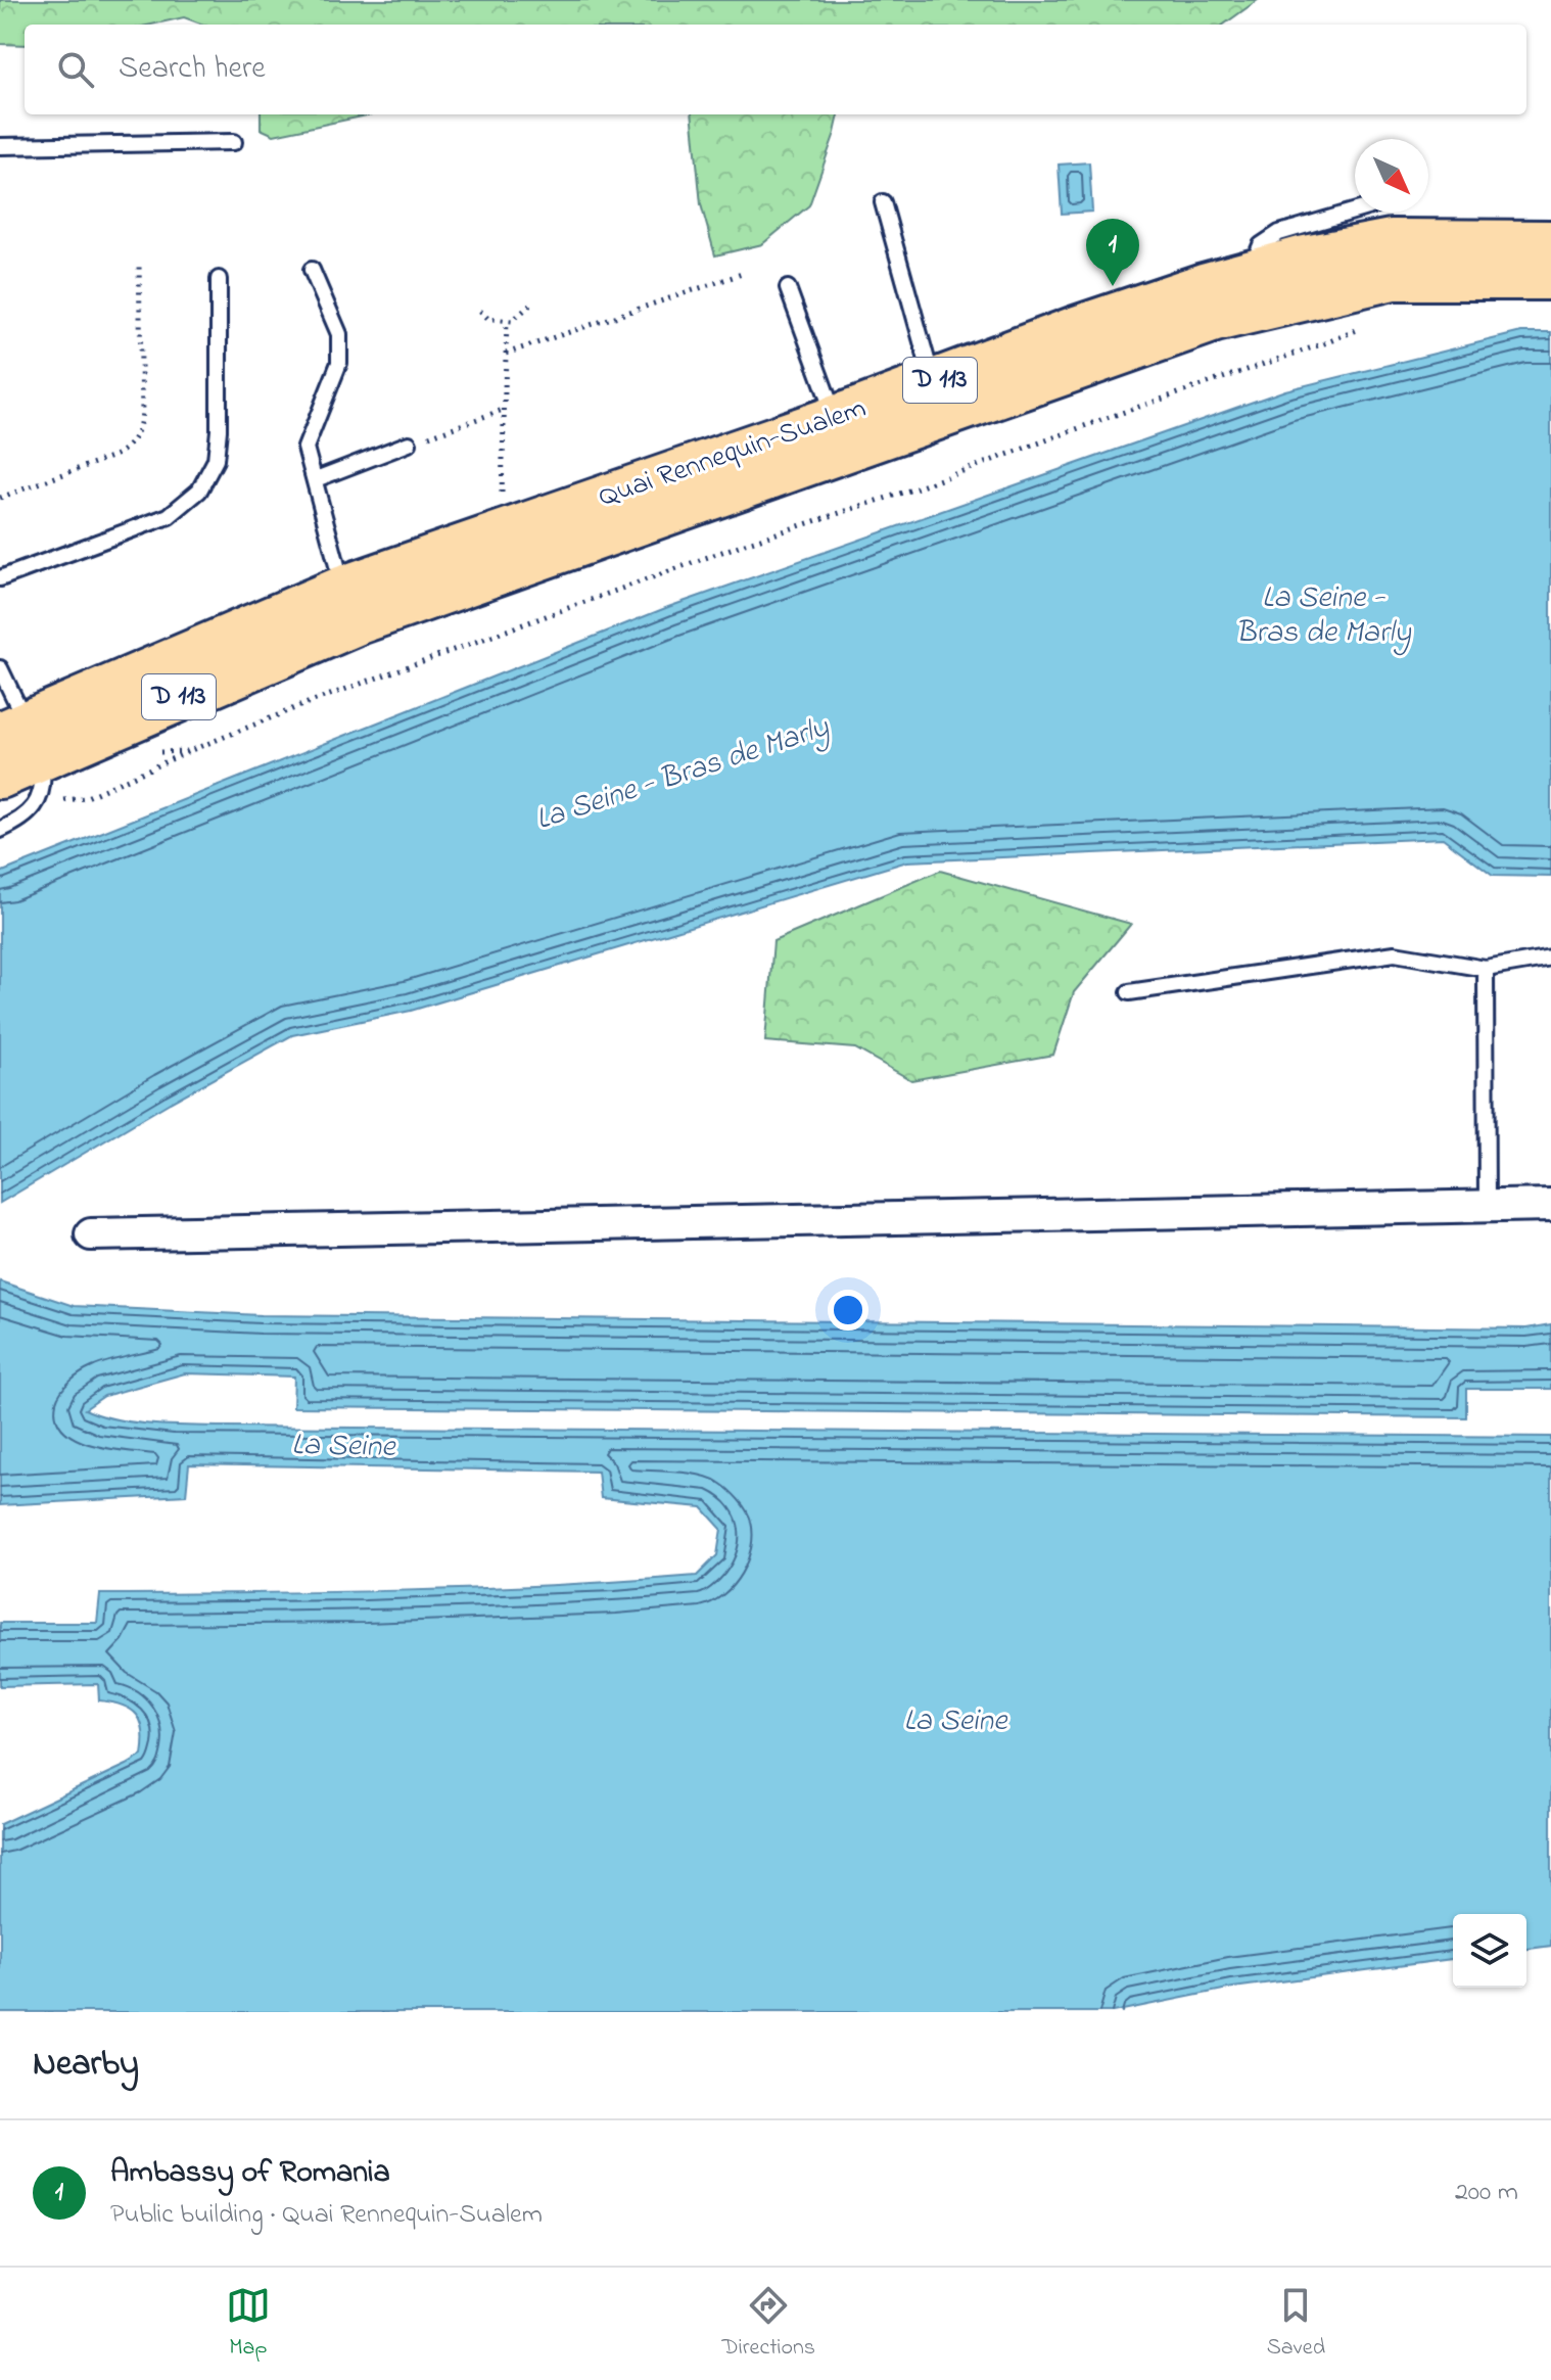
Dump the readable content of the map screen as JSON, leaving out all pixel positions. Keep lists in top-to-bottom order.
{
  "streets": {
    "main road": ["D 113", "Quai Rennequin-Sualem"]
  },
  "crossings": [
    ["D 113", "Quai Rennequin-Sualem"]
  ],
  "water": ["La Seine - Bras de Marly", "La Seine"],
  "north": "bottom right",
  "page": {
    "search": "Search here",
    "pins": "1",
    "heading": "Nearby",
    "list": [
      {
        "mark": "1",
        "name": "Ambassy of Romania",
        "note": "Public building · Quai Rennequin-Sualem",
        "value": "200 m"
      }
    ],
    "nav": ["Map", "Directions", "Saved"]
  }
}
